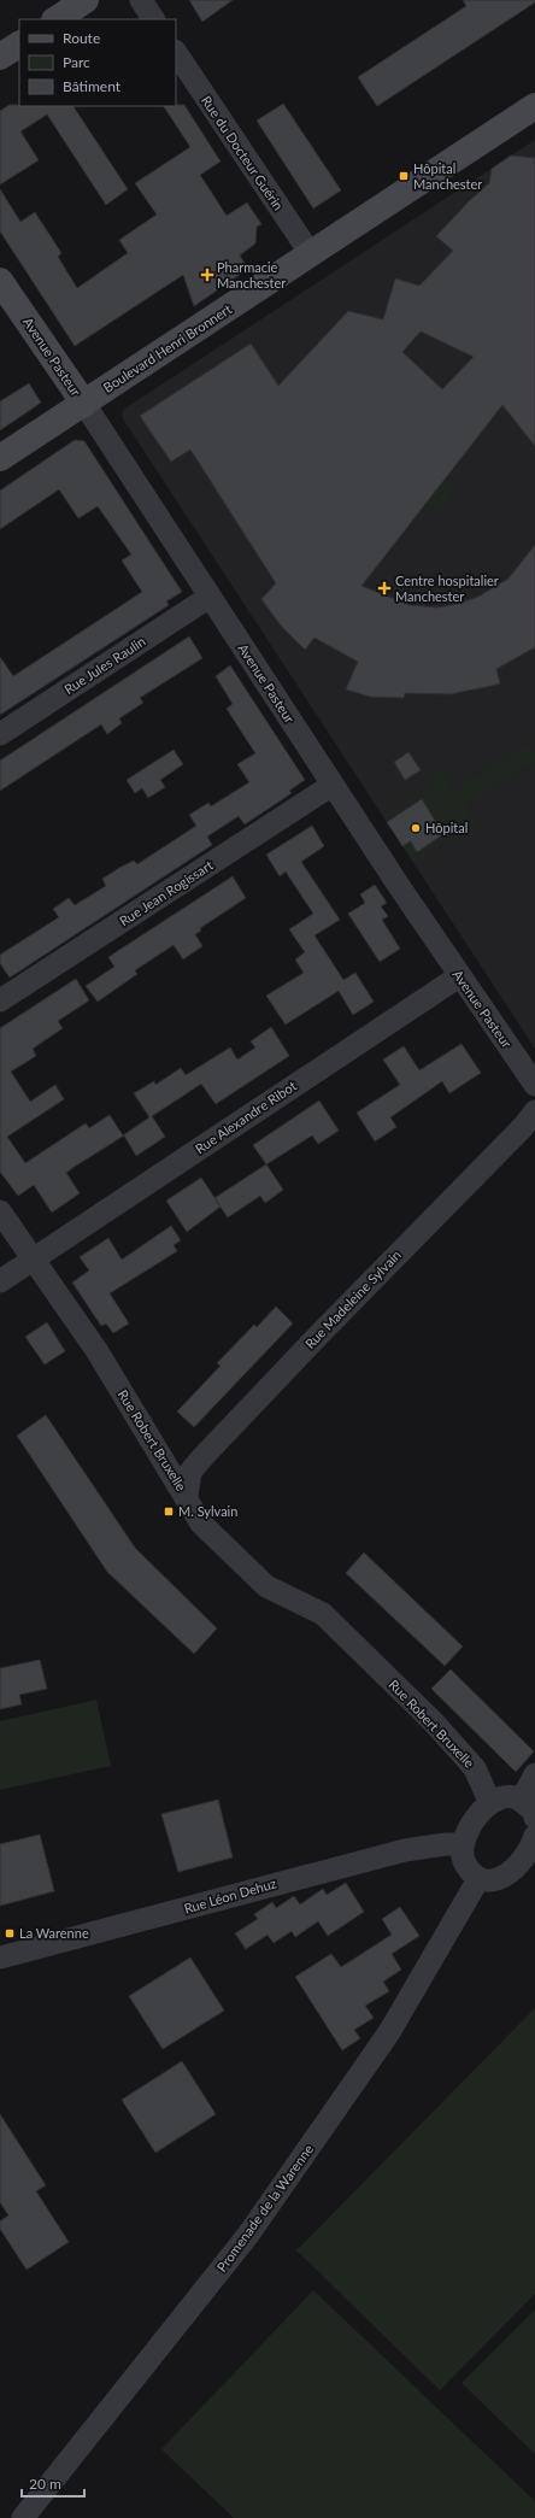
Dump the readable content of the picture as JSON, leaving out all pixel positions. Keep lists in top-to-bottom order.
{
  "streets": {
    "main road": ["Boulevard Henri Bronnert", "Avenue Pasteur"],
    "street": [
      "Rue du Docteur Guérin",
      "Rue Jules Raulin",
      "Rue Jean Rogissart",
      "Rue Alexandre Ribot",
      "Rue Madeleine Sylvain",
      "Rue Robert Bruxelle",
      "Rue Léon Dehuz",
      "Promenade de la Warenne"
    ]
  },
  "crossings": [
    ["Rue du Docteur Guérin", "Boulevard Henri Bronnert"],
    ["Boulevard Henri Bronnert", "Avenue Pasteur"],
    ["Avenue Pasteur", "Rue Jules Raulin"],
    ["Avenue Pasteur", "Rue Jean Rogissart"],
    ["Avenue Pasteur", "Rue Alexandre Ribot"],
    ["Rue Alexandre Ribot", "Rue Robert Bruxelle"],
    ["Rue Madeleine Sylvain", "Rue Robert Bruxelle"]
  ],
  "places": {
    "transit": ["Hôpital Manchester", "M. Sylvain", "La Warenne"],
    "health": ["Pharmacie Manchester", "Centre hospitalier Manchester"],
    "other": ["Hôpital"]
  },
  "legend": ["Route", "Parc", "Bâtiment"],
  "scale_bar": "20 m"
}
